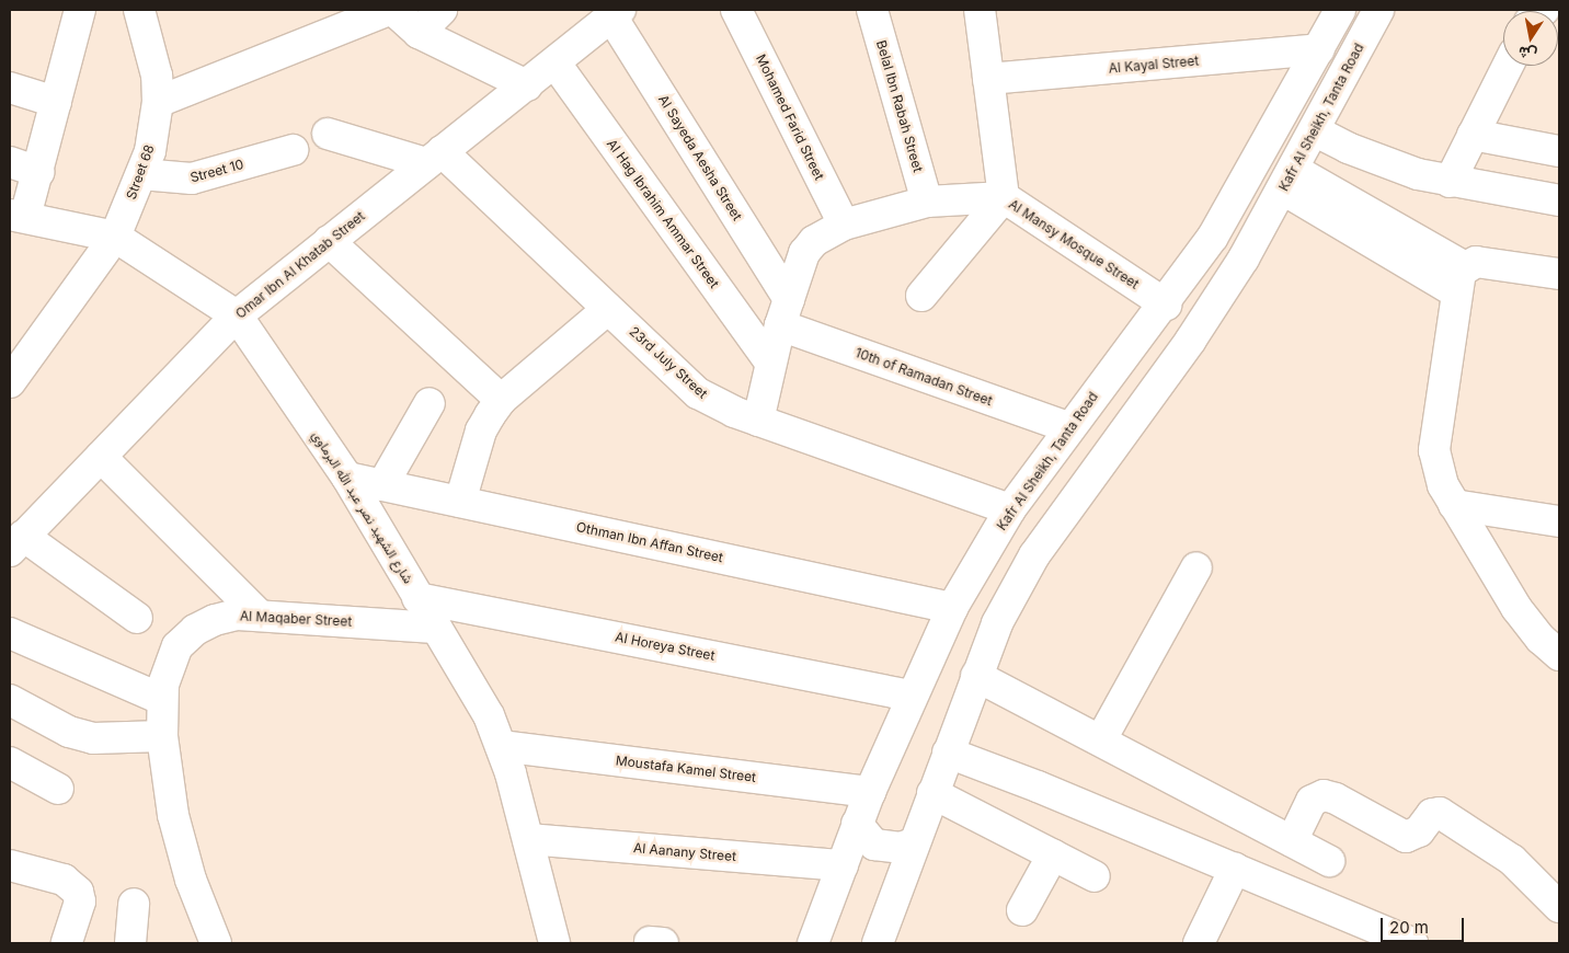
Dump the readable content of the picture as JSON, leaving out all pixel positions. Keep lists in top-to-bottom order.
{
  "streets": {
    "street": [
      "Al Kayal Street",
      "Belal Ibn Rabah Street",
      "Mohamed Farid Street",
      "Kafr Al Sheikh, Tanta Road",
      "Al Sayeda Aesha Street",
      "Street 10",
      "Street 68",
      "Al Hag Ibrahim Ammar Street",
      "Al Mansy Mosque Street",
      "Omar Ibn Al Khatab Street",
      "23rd July Street",
      "10th of Ramadan Street",
      "شارع الشهيد نصر عبد الله البرماوي",
      "Othman Ibn Affan Street",
      "Al Maqaber Street",
      "Al Horeya Street",
      "Moustafa Kamel Street",
      "Al Aanany Street"
    ]
  },
  "crossings": [
    ["Al Kayal Street", "Kafr Al Sheikh, Tanta Road"],
    ["Belal Ibn Rabah Street", "Al Mansy Mosque Street"],
    ["Mohamed Farid Street", "Al Mansy Mosque Street"],
    ["Kafr Al Sheikh, Tanta Road", "Al Mansy Mosque Street"],
    ["Kafr Al Sheikh, Tanta Road", "23rd July Street"],
    ["Kafr Al Sheikh, Tanta Road", "10th of Ramadan Street"],
    ["Kafr Al Sheikh, Tanta Road", "Othman Ibn Affan Street"],
    ["Kafr Al Sheikh, Tanta Road", "Al Horeya Street"],
    ["Kafr Al Sheikh, Tanta Road", "Moustafa Kamel Street"],
    ["Kafr Al Sheikh, Tanta Road", "Al Aanany Street"],
    ["Al Sayeda Aesha Street", "Al Mansy Mosque Street"],
    ["Al Sayeda Aesha Street", "Omar Ibn Al Khatab Street"],
    ["Al Sayeda Aesha Street", "10th of Ramadan Street"],
    ["Street 10", "Street 68"],
    ["Street 68", "شارع الشهيد نصر عبد الله البرماوي"],
    ["Al Hag Ibrahim Ammar Street", "Al Mansy Mosque Street"],
    ["Al Hag Ibrahim Ammar Street", "Omar Ibn Al Khatab Street"],
    ["Al Mansy Mosque Street", "23rd July Street"],
    ["Al Mansy Mosque Street", "10th of Ramadan Street"],
    ["Omar Ibn Al Khatab Street", "23rd July Street"],
    ["Omar Ibn Al Khatab Street", "شارع الشهيد نصر عبد الله البرماوي"],
    ["شارع الشهيد نصر عبد الله البرماوي", "Othman Ibn Affan Street"],
    ["شارع الشهيد نصر عبد الله البرماوي", "Al Maqaber Street"],
    ["شارع الشهيد نصر عبد الله البرماوي", "Al Horeya Street"],
    ["شارع الشهيد نصر عبد الله البرماوي", "Moustafa Kamel Street"],
    ["شارع الشهيد نصر عبد الله البرماوي", "Al Aanany Street"]
  ],
  "scale_bar": "20 m",
  "north": "bottom"
}
